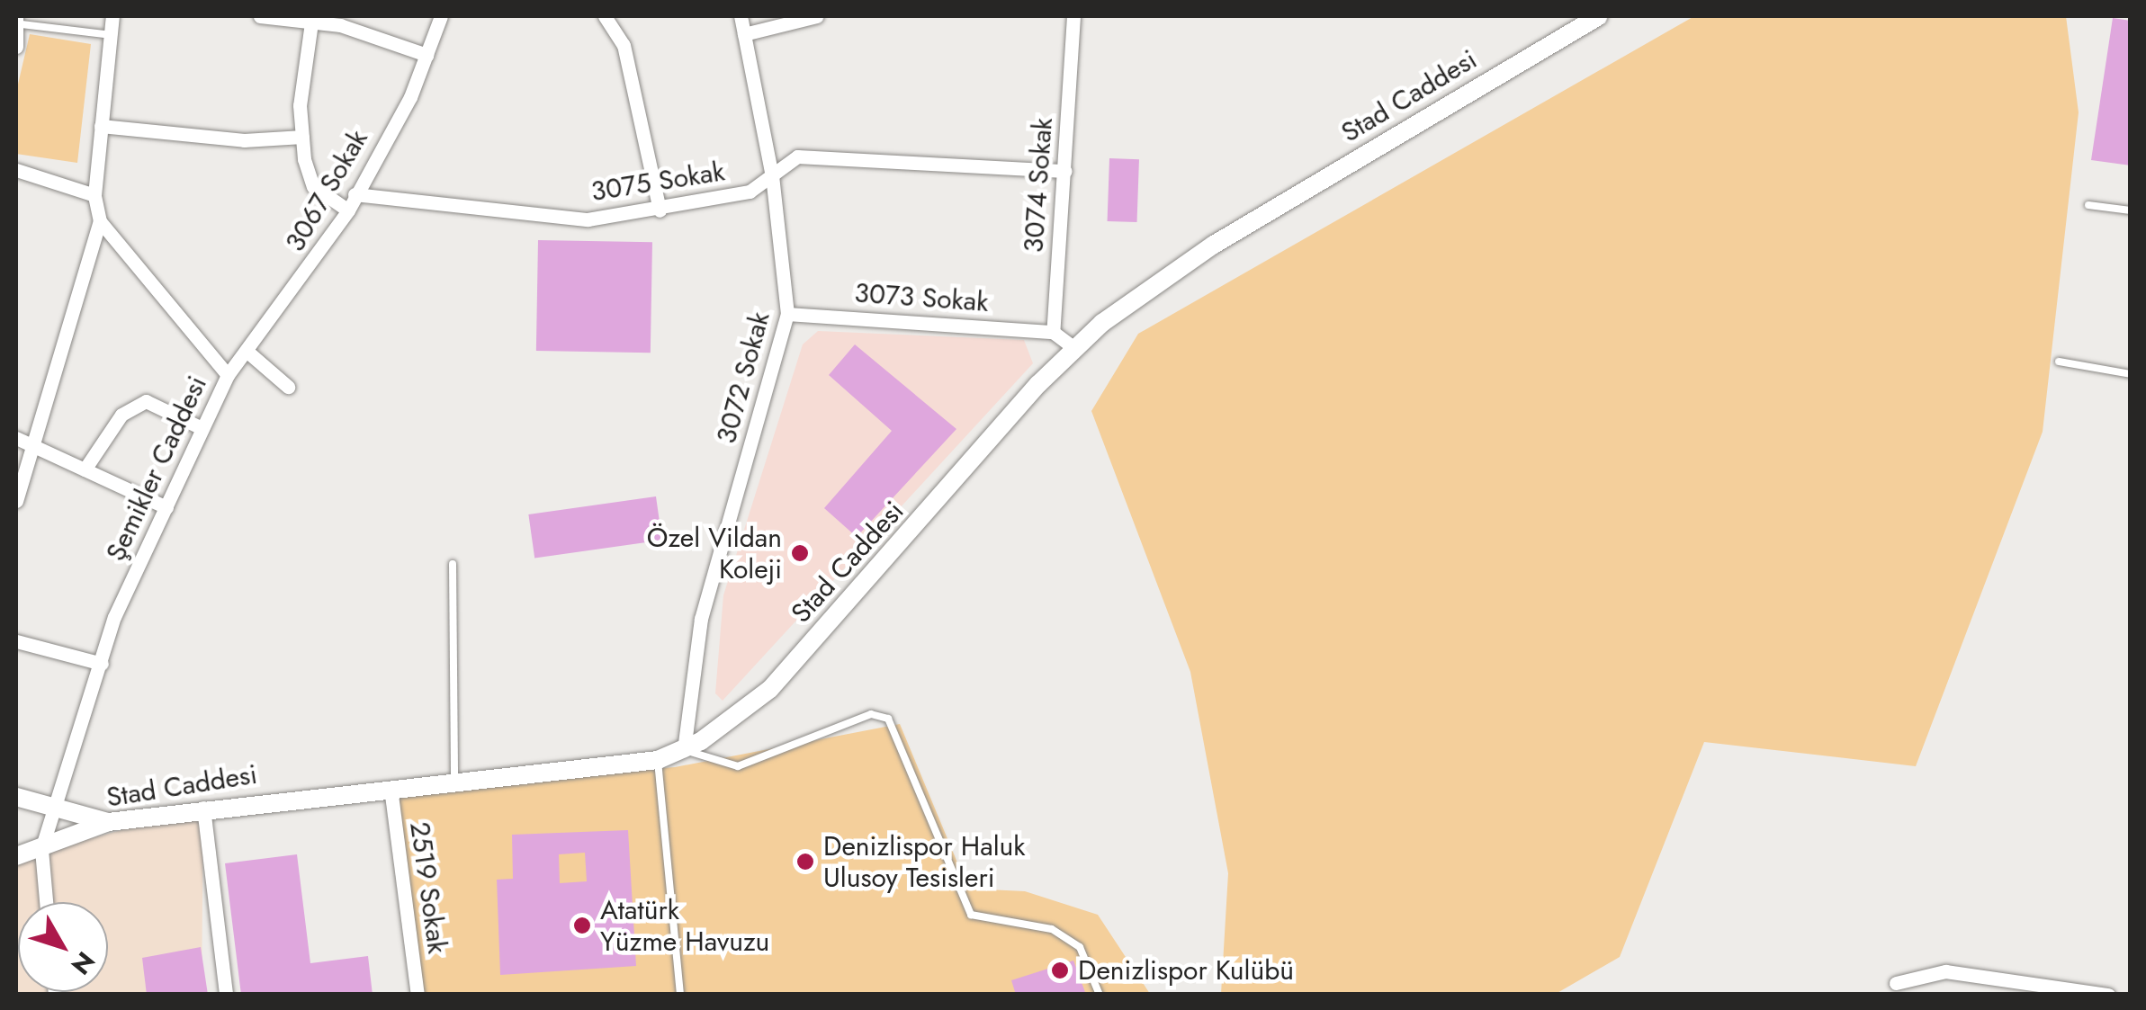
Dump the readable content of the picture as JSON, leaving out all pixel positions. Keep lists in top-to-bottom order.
{
  "streets": {
    "street": [
      "Stad Caddesi",
      "3075 Sokak",
      "3074 Sokak",
      "3067 Sokak",
      "3073 Sokak",
      "3072 Sokak",
      "Şemikler Caddesi",
      "2519 Sokak"
    ]
  },
  "crossings": [
    ["Stad Caddesi", "3072 Sokak"],
    ["Stad Caddesi", "Şemikler Caddesi"],
    ["Stad Caddesi", "2519 Sokak"],
    ["3075 Sokak", "3074 Sokak"],
    ["3075 Sokak", "3067 Sokak"],
    ["3075 Sokak", "3072 Sokak"],
    ["3074 Sokak", "3073 Sokak"],
    ["3067 Sokak", "Şemikler Caddesi"],
    ["3073 Sokak", "3072 Sokak"]
  ],
  "places": [
    "Özel Vildan Koleji",
    "Denizlispor Haluk Ulusoy Tesisleri",
    "Atatürk Yüzme Havuzu",
    "Denizlispor Kulübü"
  ],
  "north": "bottom right"
}
